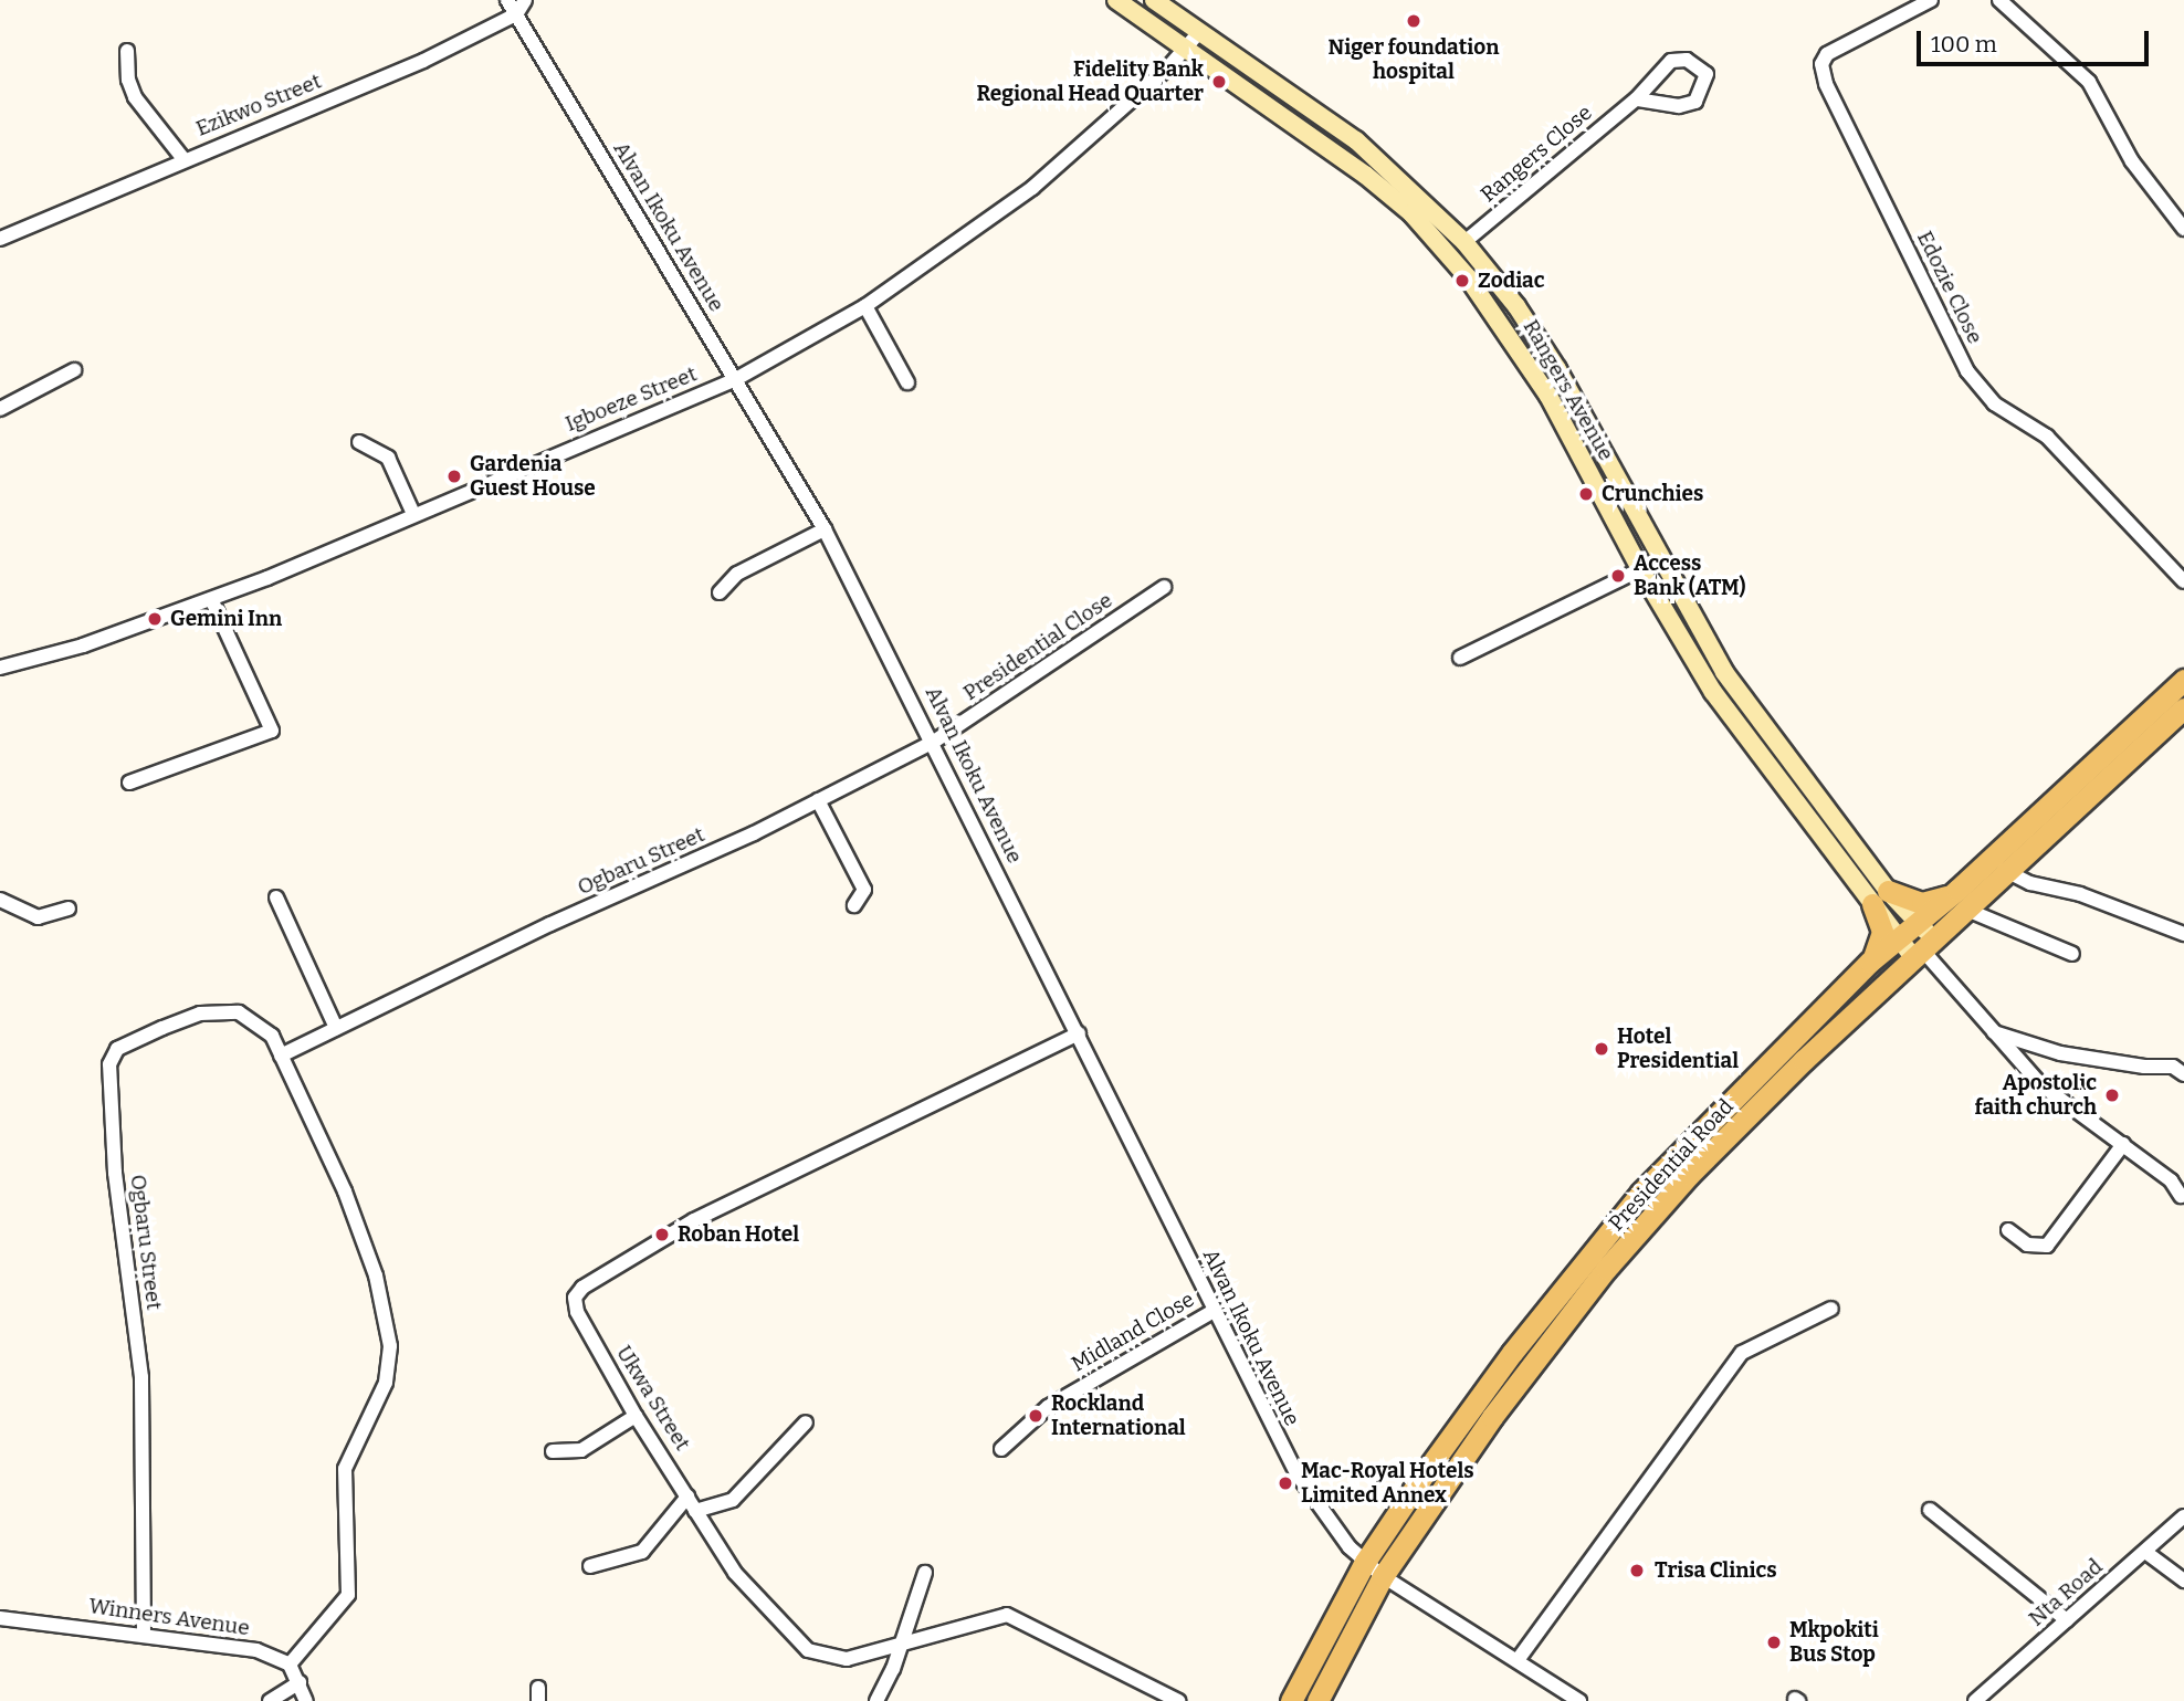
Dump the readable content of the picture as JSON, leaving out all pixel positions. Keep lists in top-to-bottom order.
{
  "streets": {
    "main road": ["Rangers Avenue", "Presidential Road"],
    "street": [
      "Ezikwo Street",
      "Rangers Close",
      "Alvan Ikoku Avenue",
      "Edozie Close",
      "Igboeze Street",
      "Presidential Close",
      "Ogbaru Street",
      "Midland Close",
      "Ukwa Street",
      "Nta Road",
      "Winners Avenue"
    ]
  },
  "crossings": [
    ["Ezikwo Street", "Alvan Ikoku Avenue"],
    ["Rangers Close", "Rangers Avenue"],
    ["Alvan Ikoku Avenue", "Igboeze Street"],
    ["Alvan Ikoku Avenue", "Presidential Close"],
    ["Alvan Ikoku Avenue", "Ogbaru Street"],
    ["Alvan Ikoku Avenue", "Presidential Road"],
    ["Alvan Ikoku Avenue", "Midland Close"],
    ["Alvan Ikoku Avenue", "Ukwa Street"],
    ["Rangers Avenue", "Igboeze Street"],
    ["Presidential Close", "Ogbaru Street"],
    ["Ogbaru Street", "Winners Avenue"]
  ],
  "places": [
    "Niger foundation hospital",
    "Fidelity Bank Regional Head Quarter",
    "Zodiac",
    "Gardenia Guest House",
    "Crunchies",
    "Access Bank (ATM)",
    "Gemini Inn",
    "Hotel Presidential",
    "Apostolic faith church",
    "Roban Hotel",
    "Rockland International",
    "Mac-Royal Hotels Limited Annex",
    "Trisa Clinics",
    "Mkpokiti Bus Stop"
  ],
  "scale_bar": "100 m"
}
